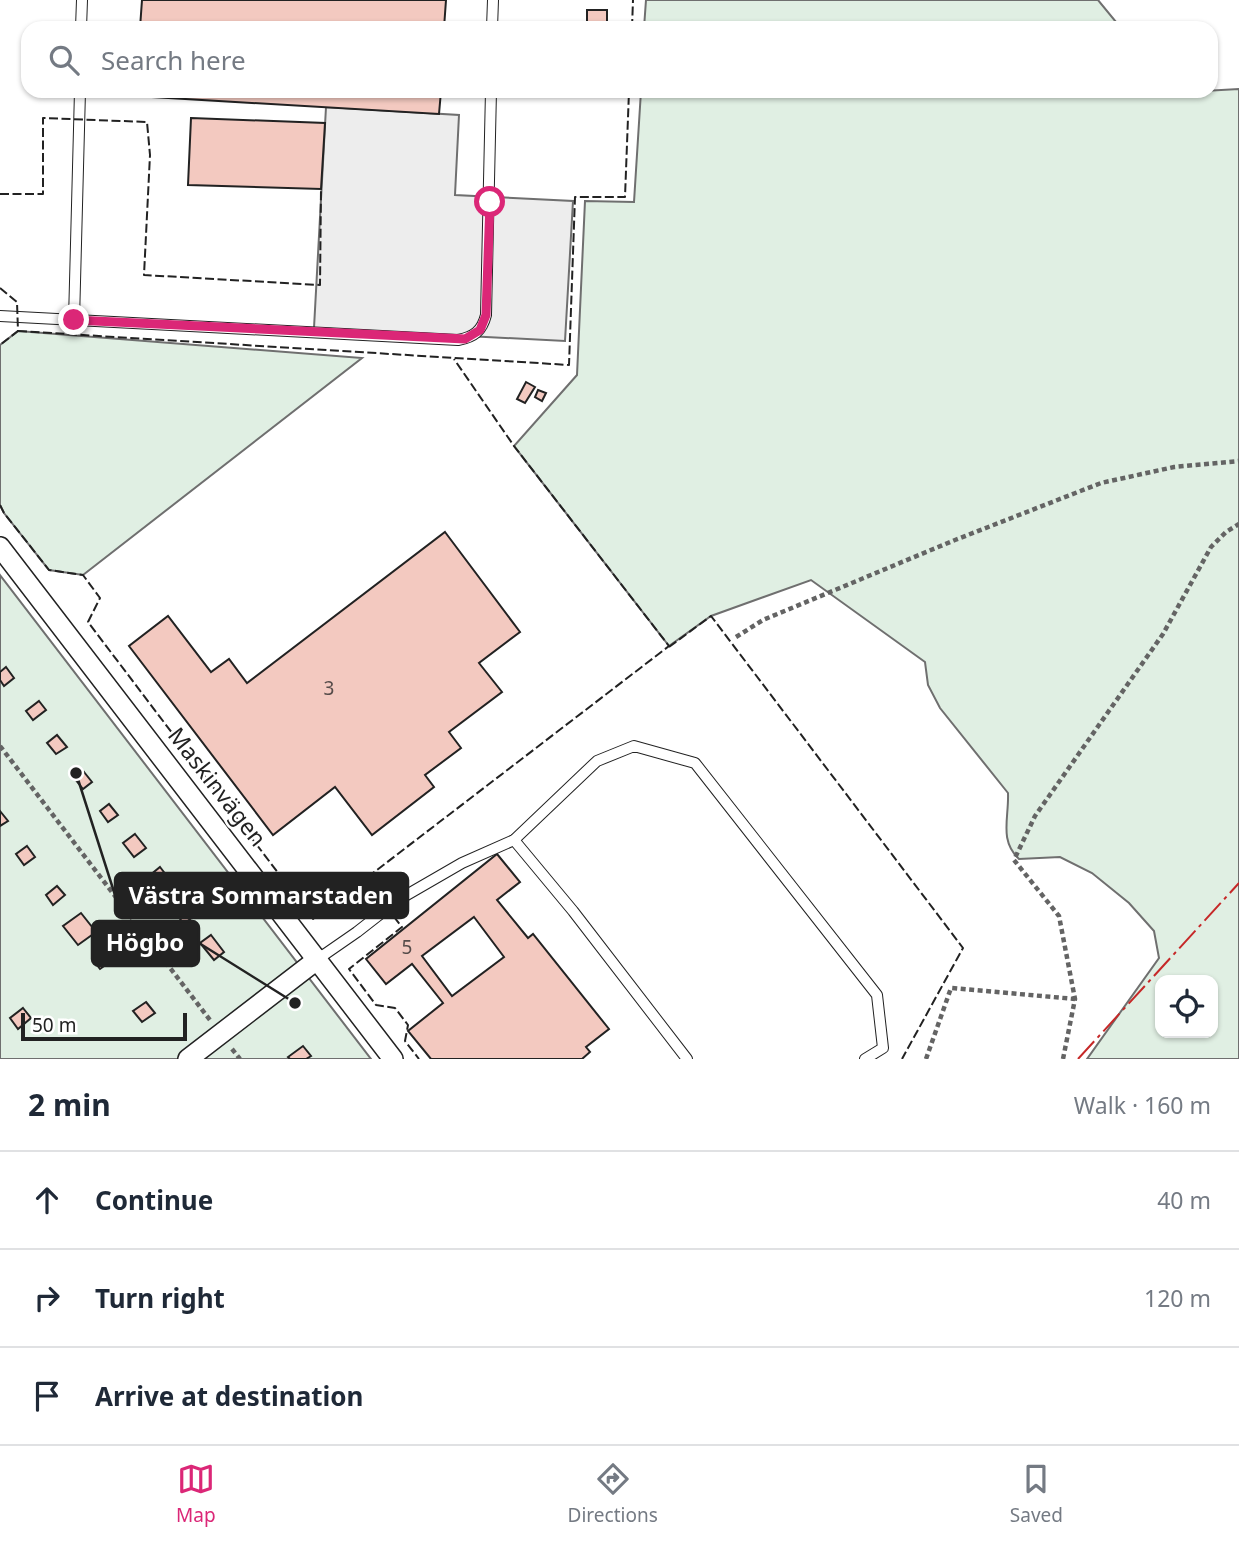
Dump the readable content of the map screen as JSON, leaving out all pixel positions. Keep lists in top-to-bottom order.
{
  "streets": {
    "street": ["Maskinvägen"]
  },
  "places": ["Västra Sommarstaden", "Högbo"],
  "house_numbers": ["3", "5"],
  "scale_bar": "50 m",
  "page": {
    "search": "Search here",
    "scale": "50 m",
    "heading": ["2 min", "Walk · 160 m"],
    "list": [
      ["Continue", "40 m"],
      ["Turn right", "120 m"],
      "Arrive at destination"
    ],
    "nav": ["Map", "Directions", "Saved"]
  }
}
